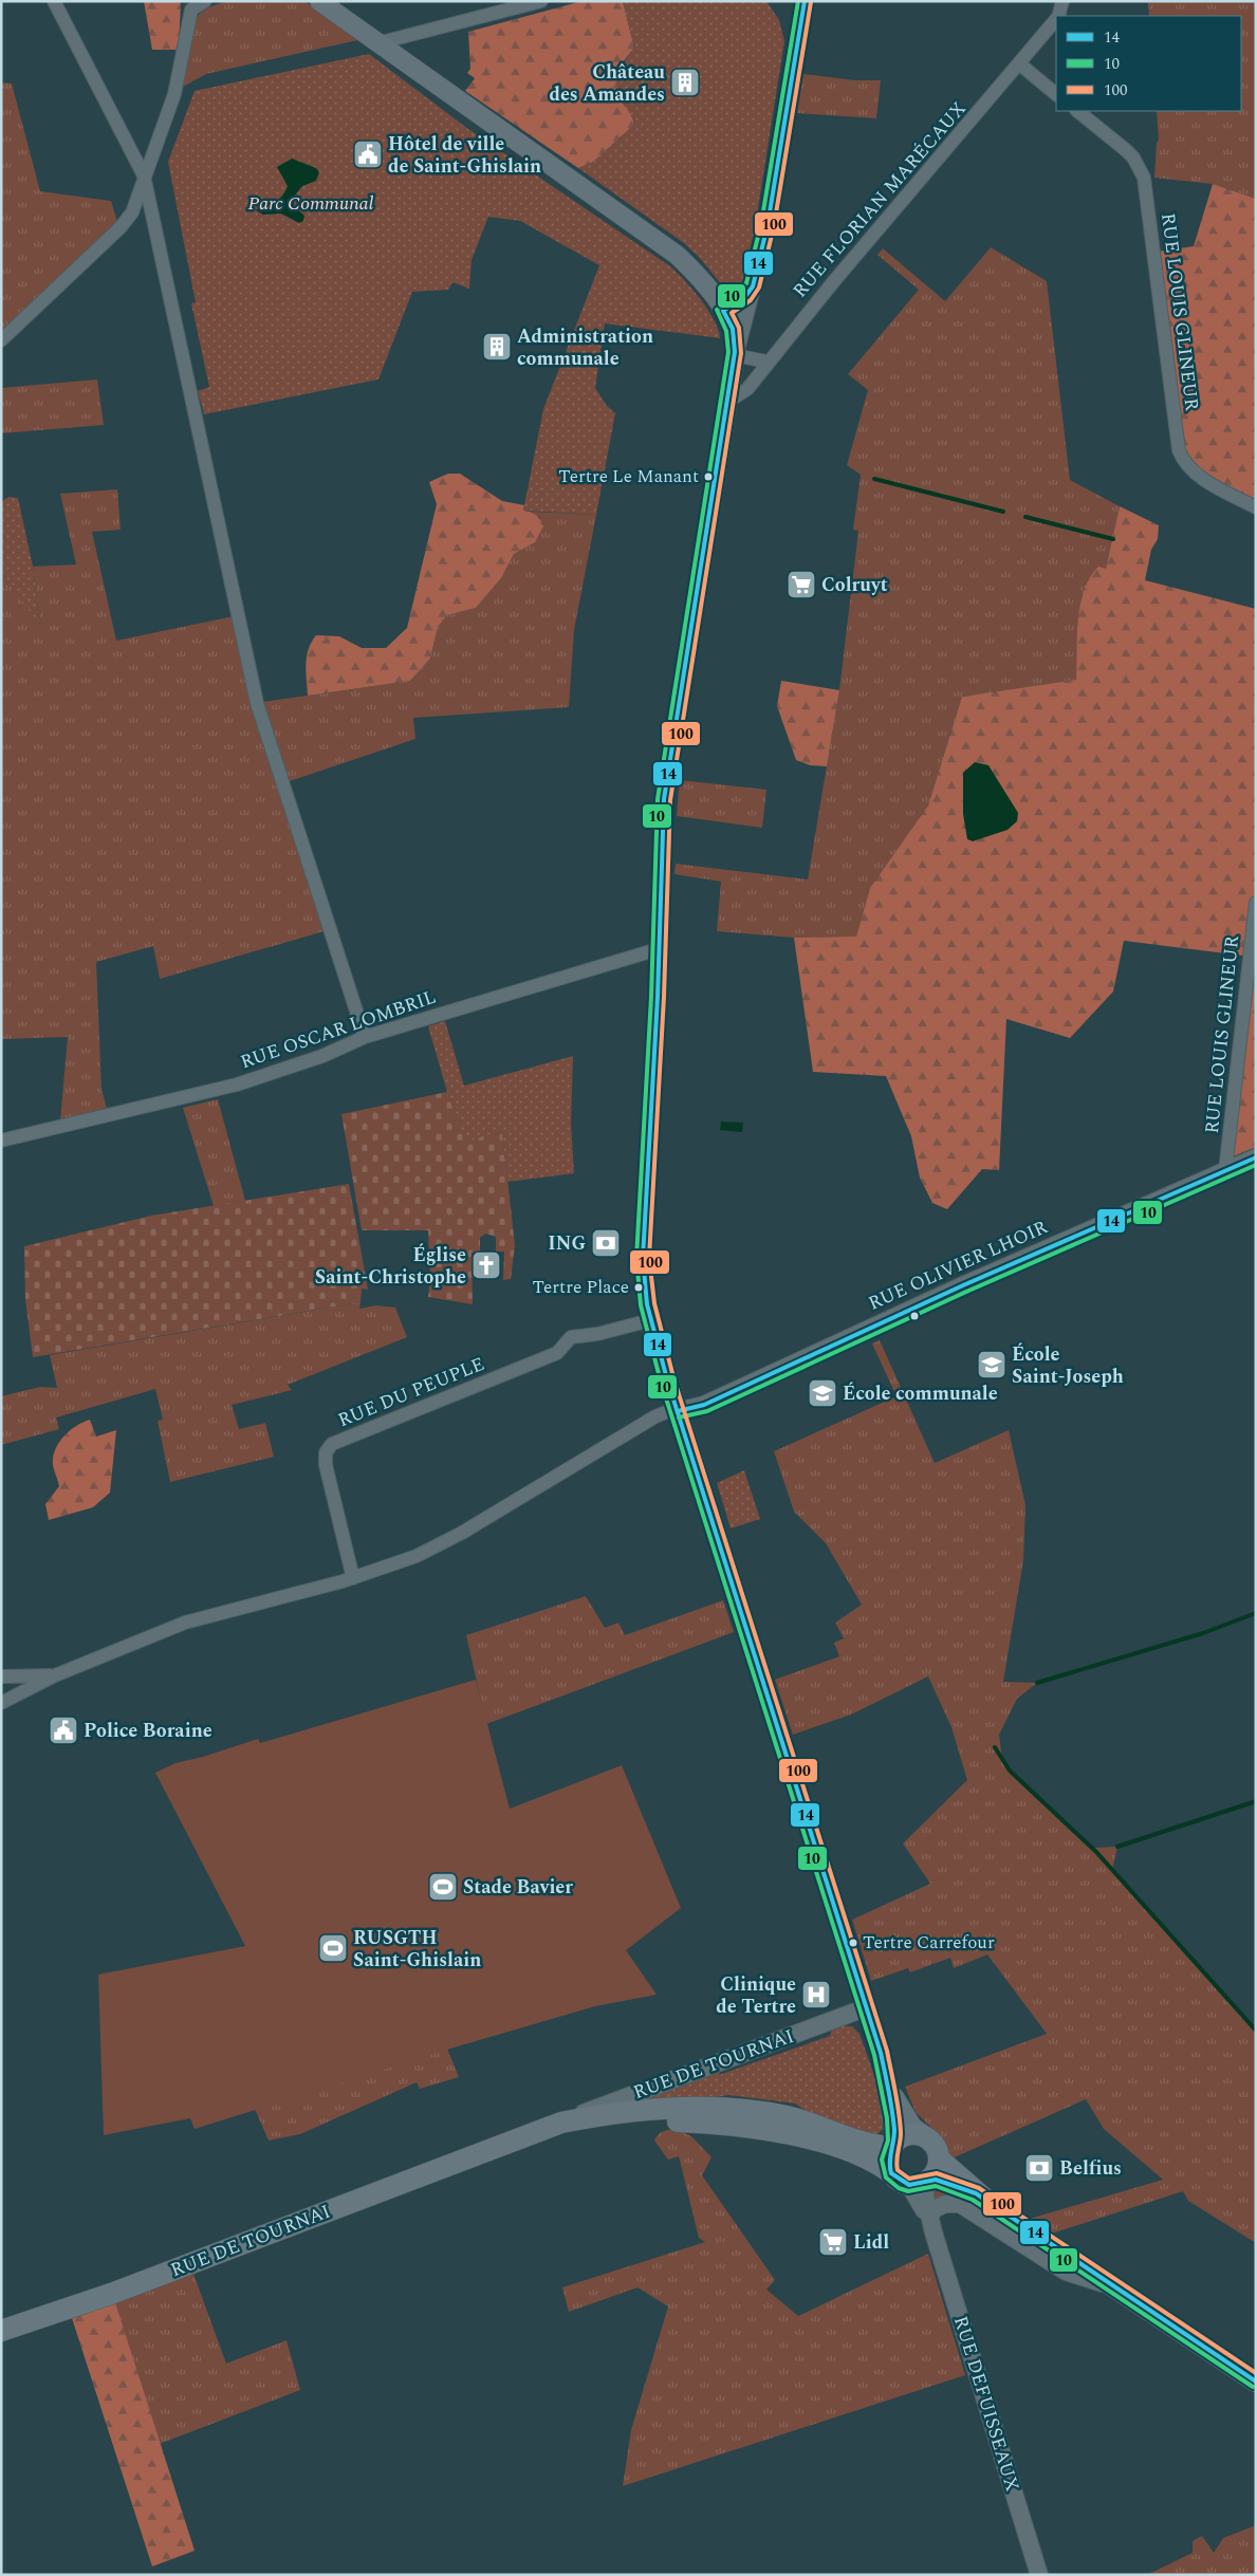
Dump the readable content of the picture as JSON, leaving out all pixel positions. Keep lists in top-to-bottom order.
{
  "streets": {
    "main road": ["RUE DE TOURNAI"],
    "street": [
      "RUE FLORIAN MARÉCAUX",
      "RUE LOUIS GLINEUR",
      "RUE OSCAR LOMBRIL",
      "RUE OLIVIER LHOIR",
      "RUE DU PEUPLE",
      "RUE DEFUISSEAUX"
    ]
  },
  "crossings": [
    ["RUE LOUIS GLINEUR", "RUE OLIVIER LHOIR"],
    ["RUE DE TOURNAI", "RUE DEFUISSEAUX"]
  ],
  "parks": ["Parc Communal"],
  "places": {
    "building": ["Château des Amandes", "Administration communale"],
    "public building": ["Hôtel de ville de Saint-Ghislain", "Police Boraine"],
    "other": ["Tertre Le Manant", "Tertre Place", "Tertre Carrefour"],
    "supermarket": ["Colruyt", "Lidl"],
    "bank": ["ING", "Belfius"],
    "church": ["Église Saint-Christophe"],
    "school or university": ["École Saint-Joseph", "École communale"],
    "sports": ["Stade Bavier", "RUSGTH Saint-Ghislain"],
    "hospital": ["Clinique de Tertre"]
  },
  "lines": ["transit line 14", "transit line 10", "transit line 100"],
  "legend": ["14", "10", "100"]
}
